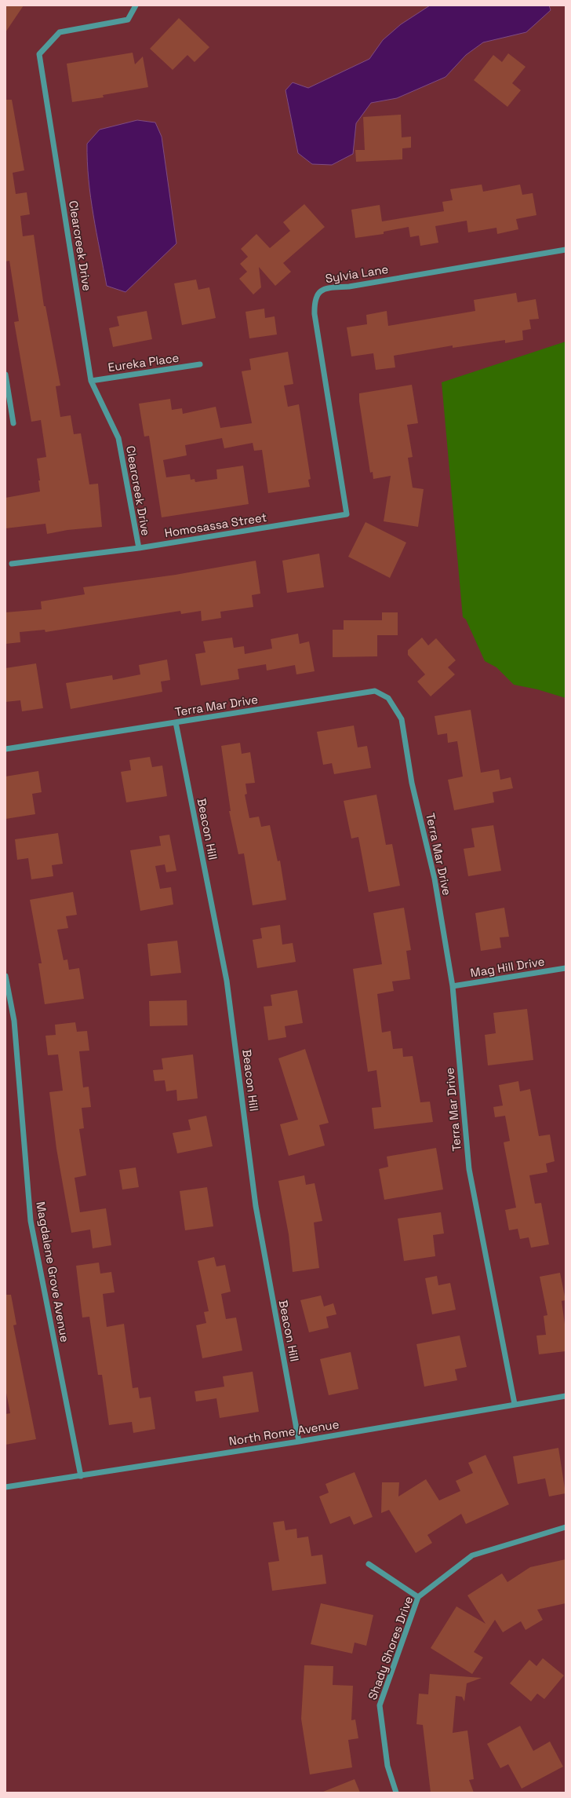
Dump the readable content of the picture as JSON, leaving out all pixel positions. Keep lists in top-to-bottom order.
{
  "streets": {
    "street": [
      "Clearcreek Drive",
      "Sylvia Lane",
      "Eureka Place",
      "Homosassa Street",
      "Terra Mar Drive",
      "Beacon Hill",
      "Mag Hill Drive",
      "Magdalene Grove Avenue",
      "North Rome Avenue",
      "Shady Shores Drive"
    ]
  },
  "crossings": [
    ["Clearcreek Drive", "Eureka Place"],
    ["Clearcreek Drive", "Homosassa Street"],
    ["Sylvia Lane", "Homosassa Street"],
    ["Terra Mar Drive", "Beacon Hill"],
    ["Terra Mar Drive", "Mag Hill Drive"],
    ["Terra Mar Drive", "North Rome Avenue"],
    ["Beacon Hill", "North Rome Avenue"],
    ["Magdalene Grove Avenue", "North Rome Avenue"]
  ]
}
